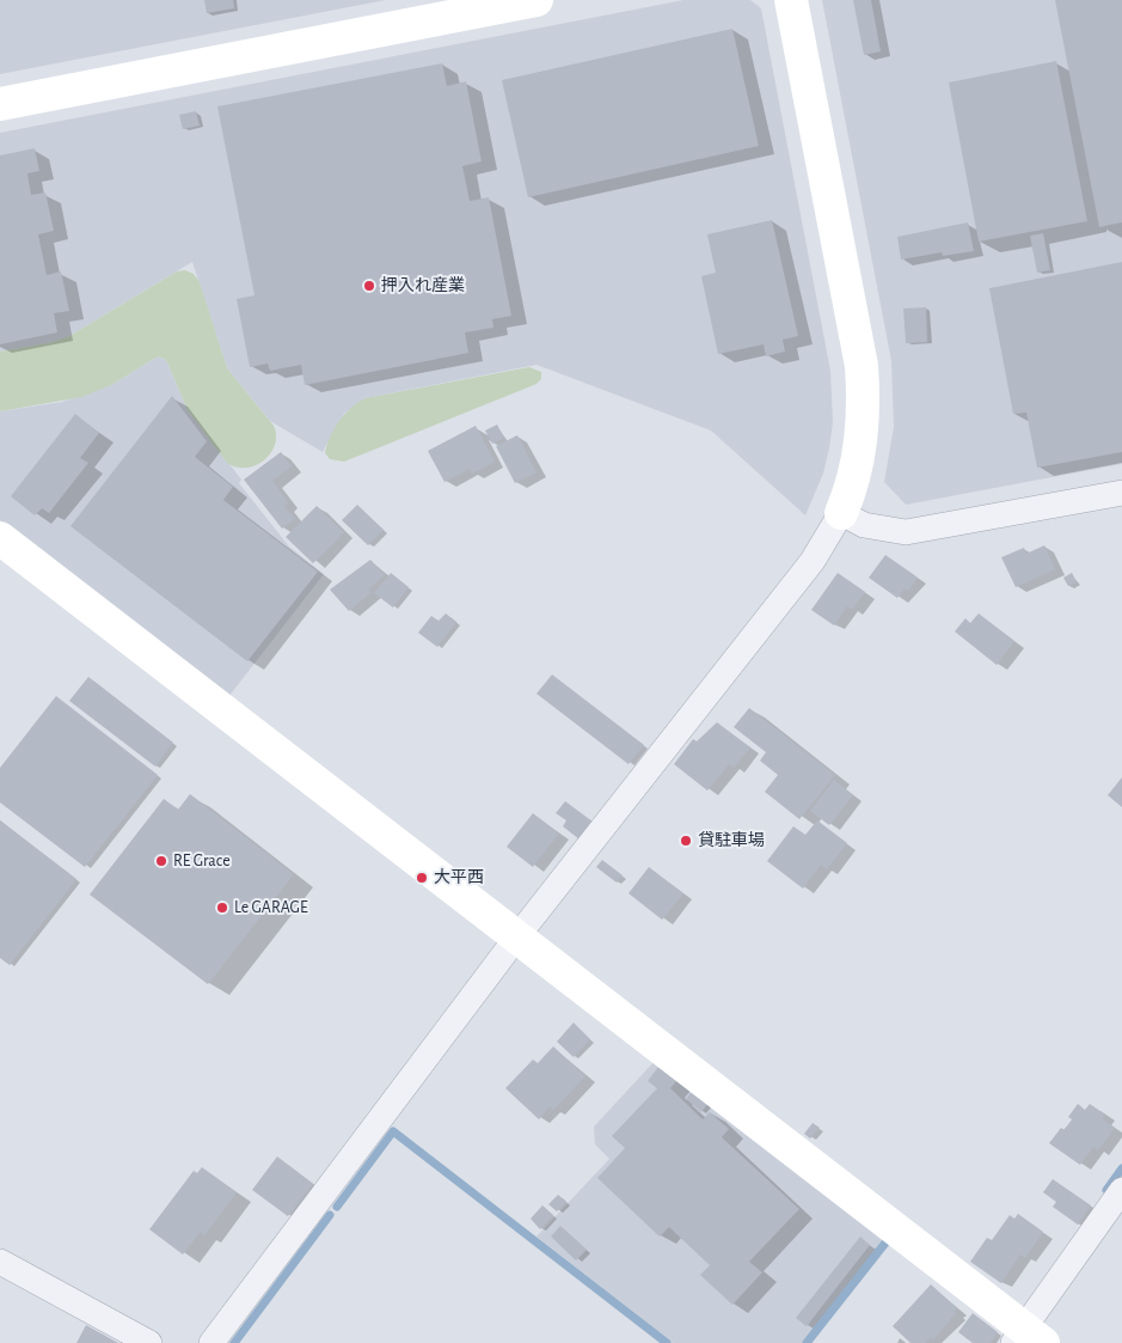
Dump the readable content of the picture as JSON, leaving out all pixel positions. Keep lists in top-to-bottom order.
{
  "places": [
    "押入れ産業",
    "貸駐車場",
    "RE Grace",
    "大平西",
    "Le GARAGE"
  ]
}
